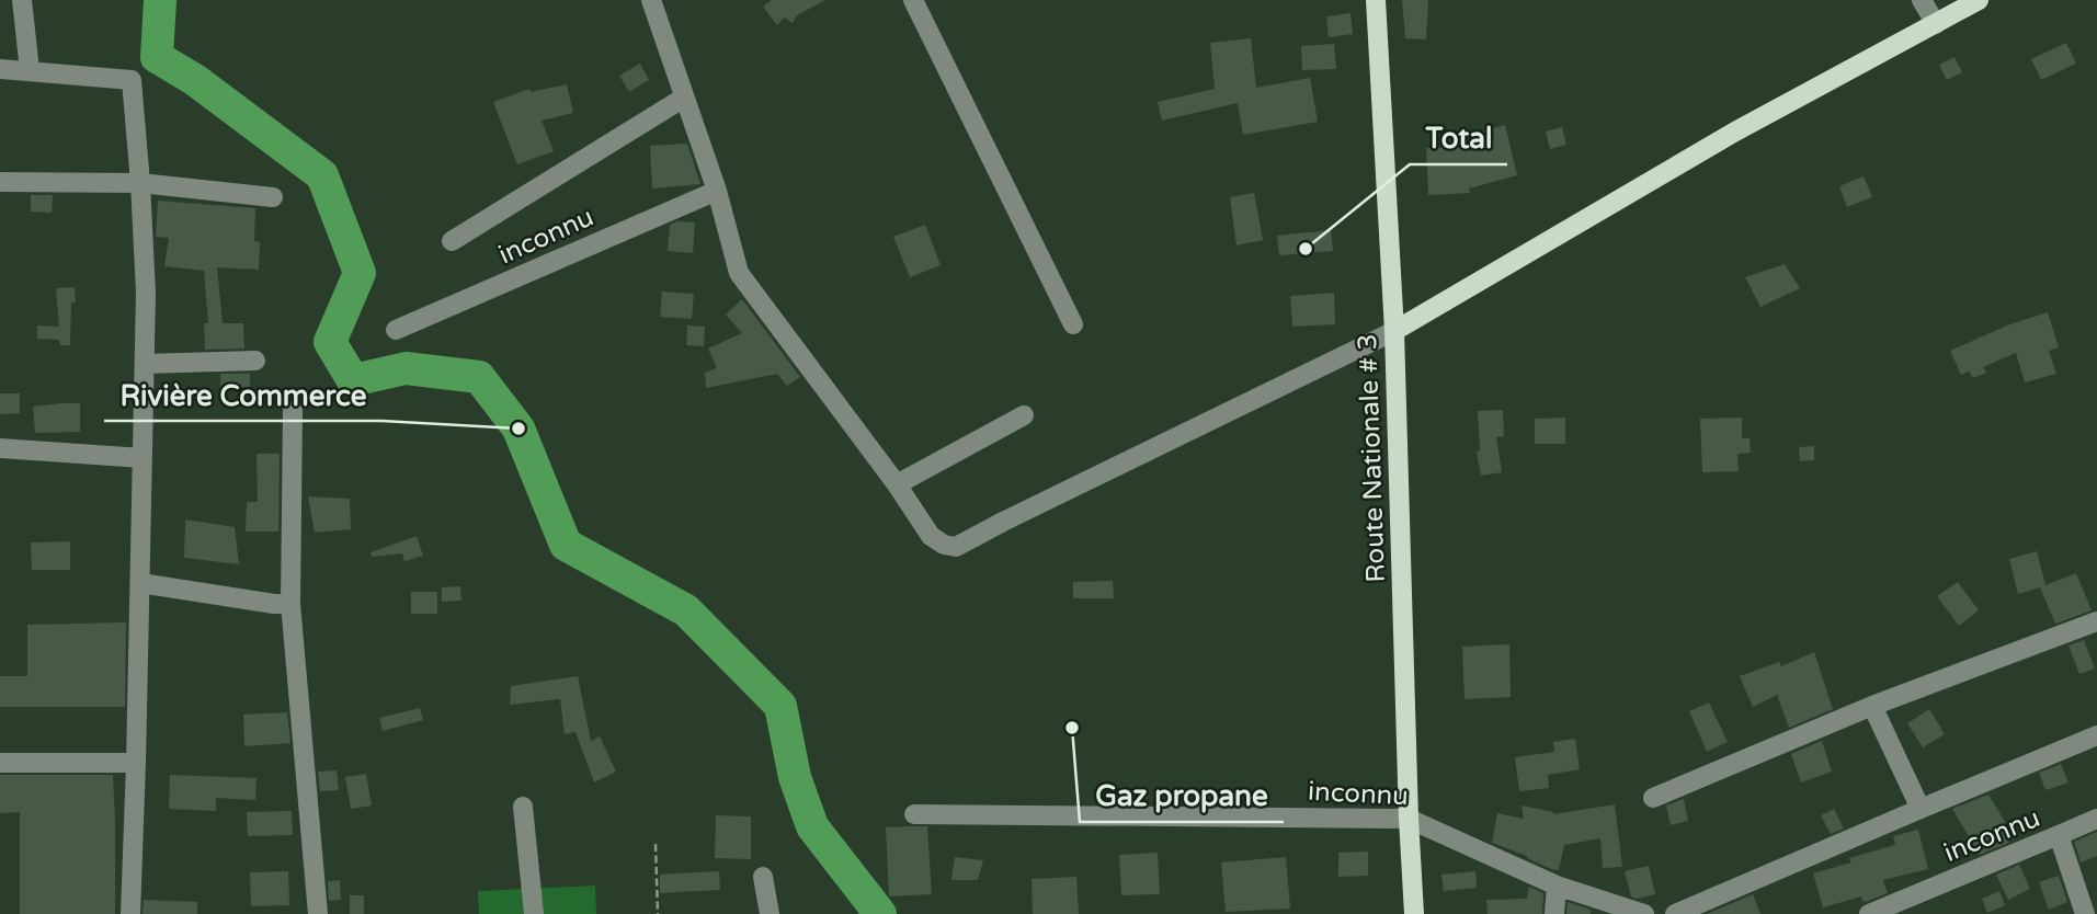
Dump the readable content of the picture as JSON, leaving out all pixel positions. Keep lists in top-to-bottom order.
{
  "streets": {
    "main road": ["Route Nationale # 3"],
    "street": ["inconnu"]
  },
  "crossings": [
    ["inconnu", "Route Nationale # 3"]
  ],
  "places": ["Total", "Rivière Commerce", "Gaz propane"]
}
